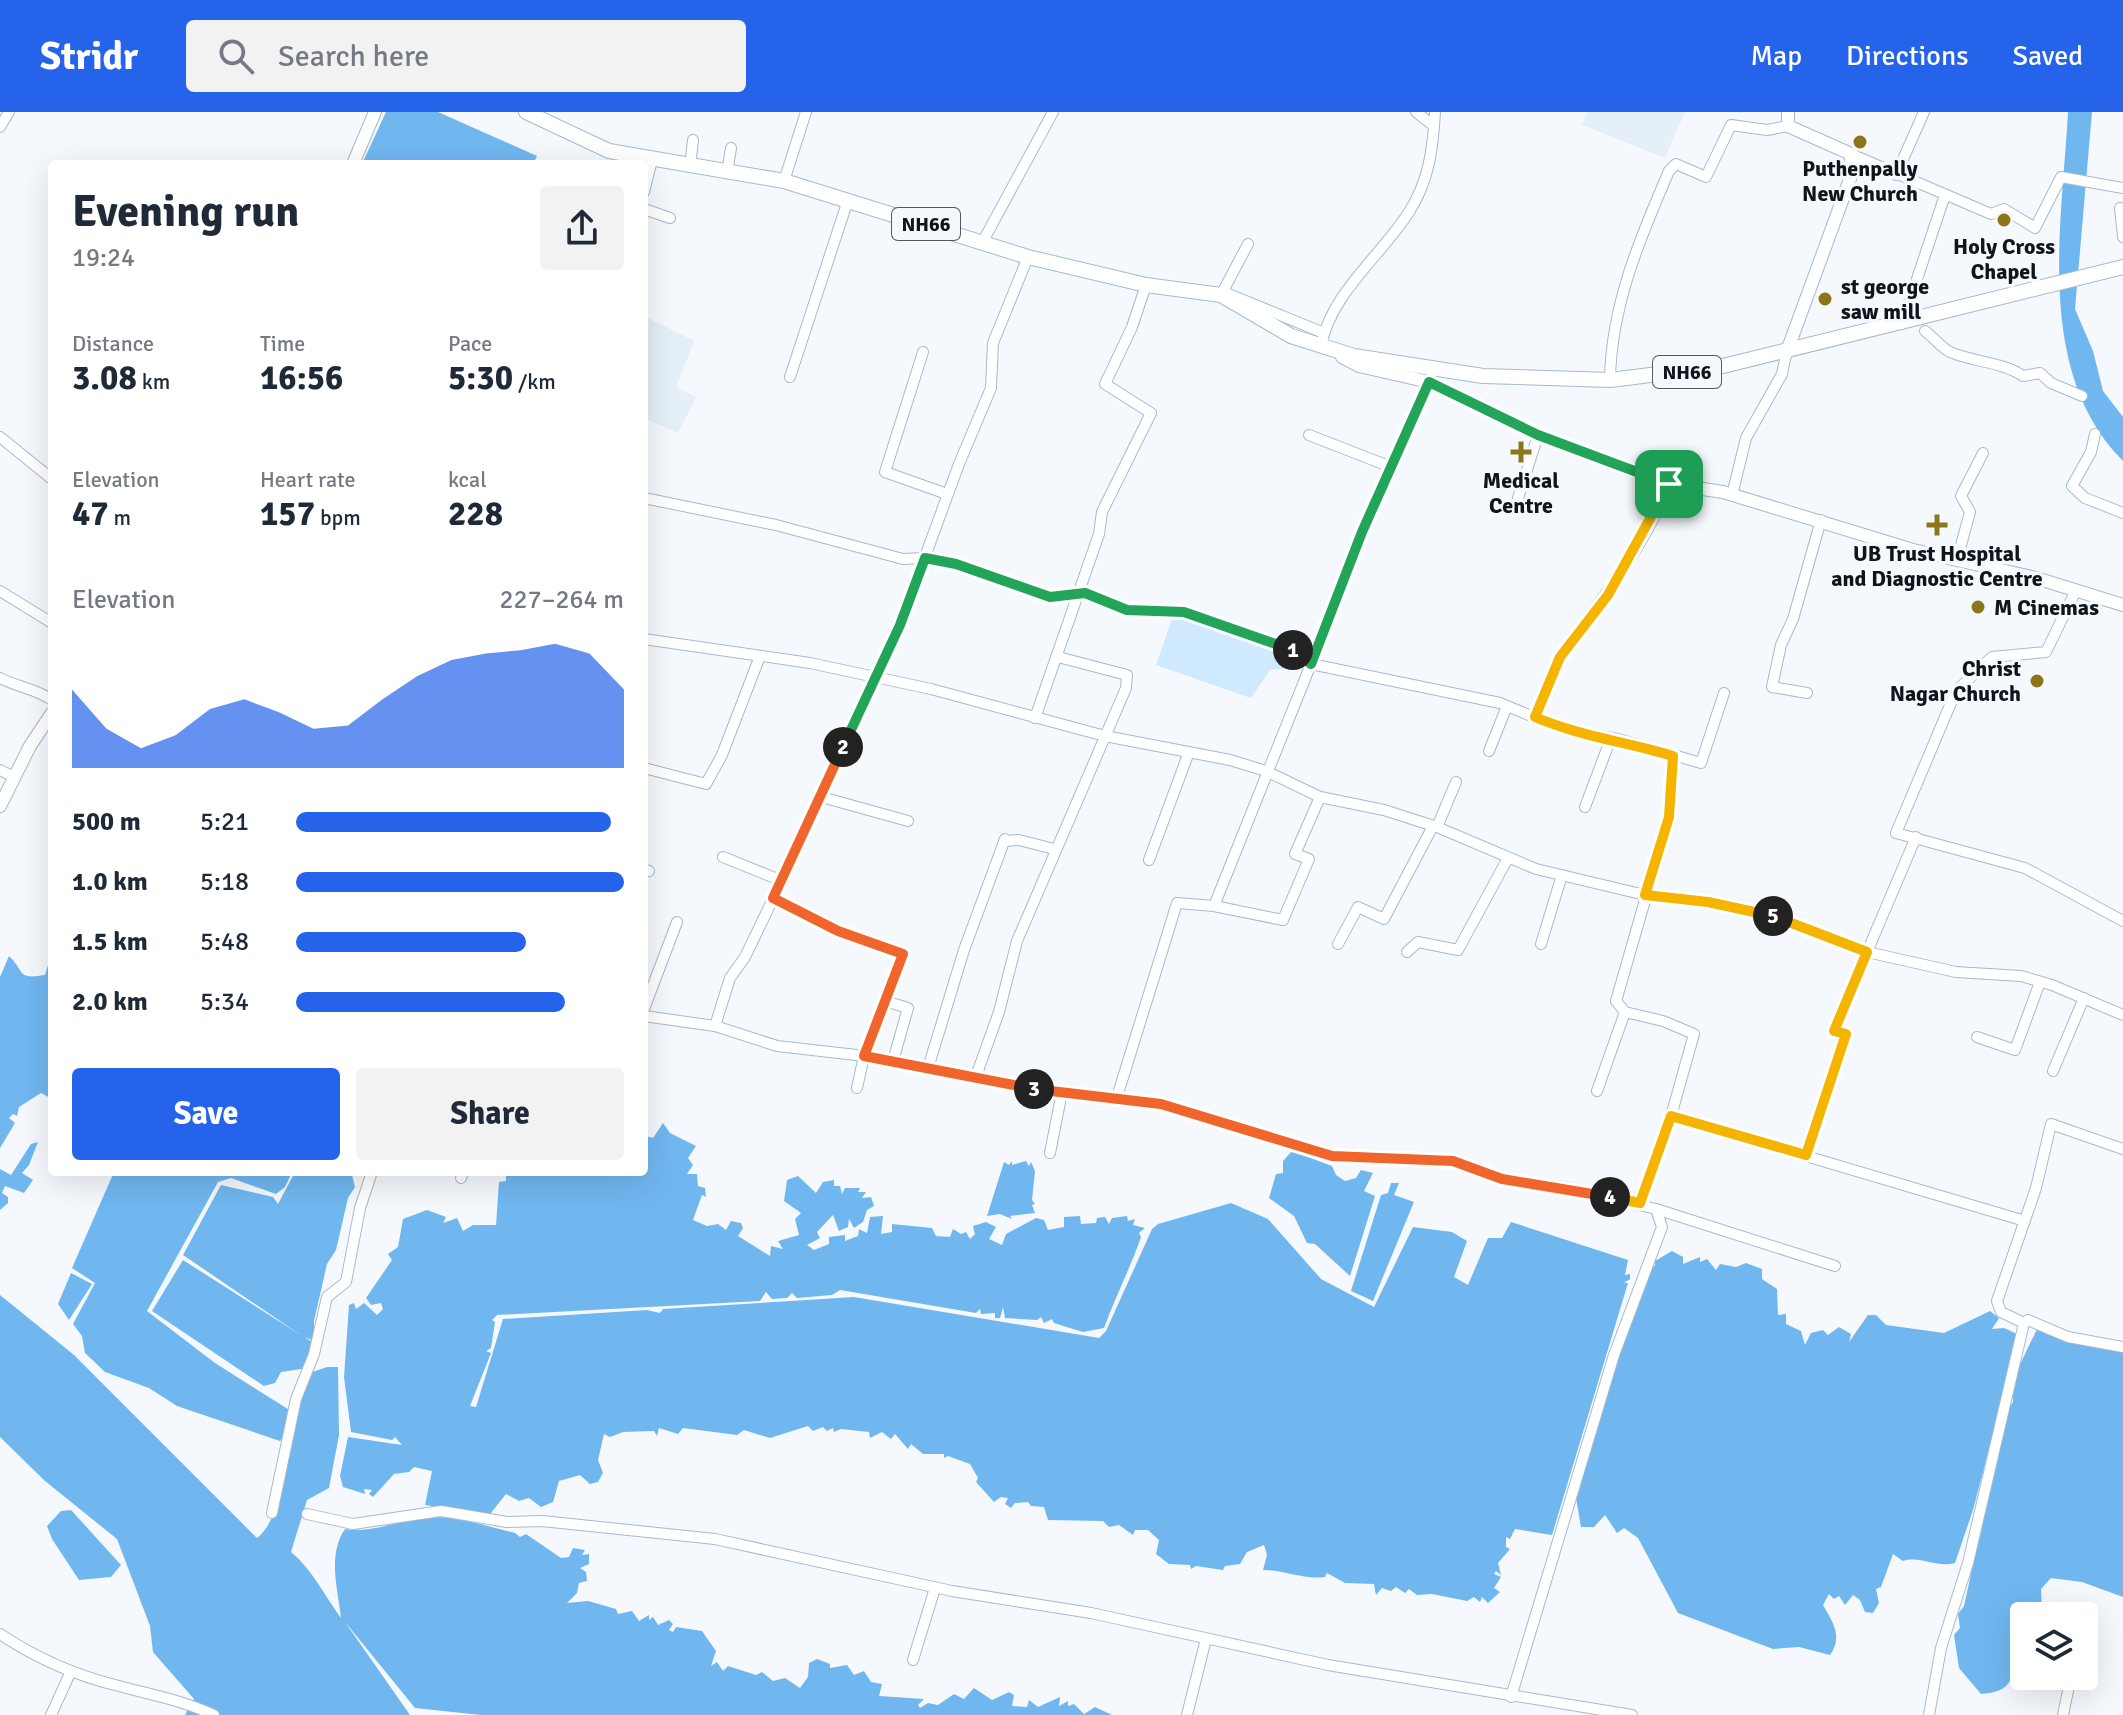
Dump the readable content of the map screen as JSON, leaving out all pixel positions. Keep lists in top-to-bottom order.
{
  "streets": {
    "highway": ["NH66"]
  },
  "places": {
    "other": [
      "Puthenpally New Church",
      "Holy Cross Chapel",
      "st george saw mill",
      "M Cinemas",
      "Christ Nagar Church"
    ],
    "health": ["Medical Centre", "UB Trust Hospital and Diagnostic Centre"]
  },
  "page": {
    "header": "Stridr",
    "search": "Search here",
    "nav": ["Map", "Directions", "Saved"],
    "heading": ["Evening run", "19:24"],
    "stats": [
      ["Distance", "3.08 km"],
      ["Time", "16:56"],
      ["Pace", "5:30 /km"],
      ["Elevation", "47 m"],
      ["Heart rate", "157 bpm"],
      ["kcal", "228"]
    ],
    "chart": ["Elevation", "227–264 m"],
    "pins": [
      "1",
      "2",
      "5",
      "3",
      "4"
    ],
    "list": [
      {
        "name": "500 m",
        "note": "5:21"
      },
      {
        "name": "1.0 km",
        "note": "5:18"
      },
      {
        "name": "1.5 km",
        "note": "5:48"
      },
      {
        "name": "2.0 km",
        "note": "5:34"
      }
    ],
    "buttons": ["Save", "Share"]
  }
}
